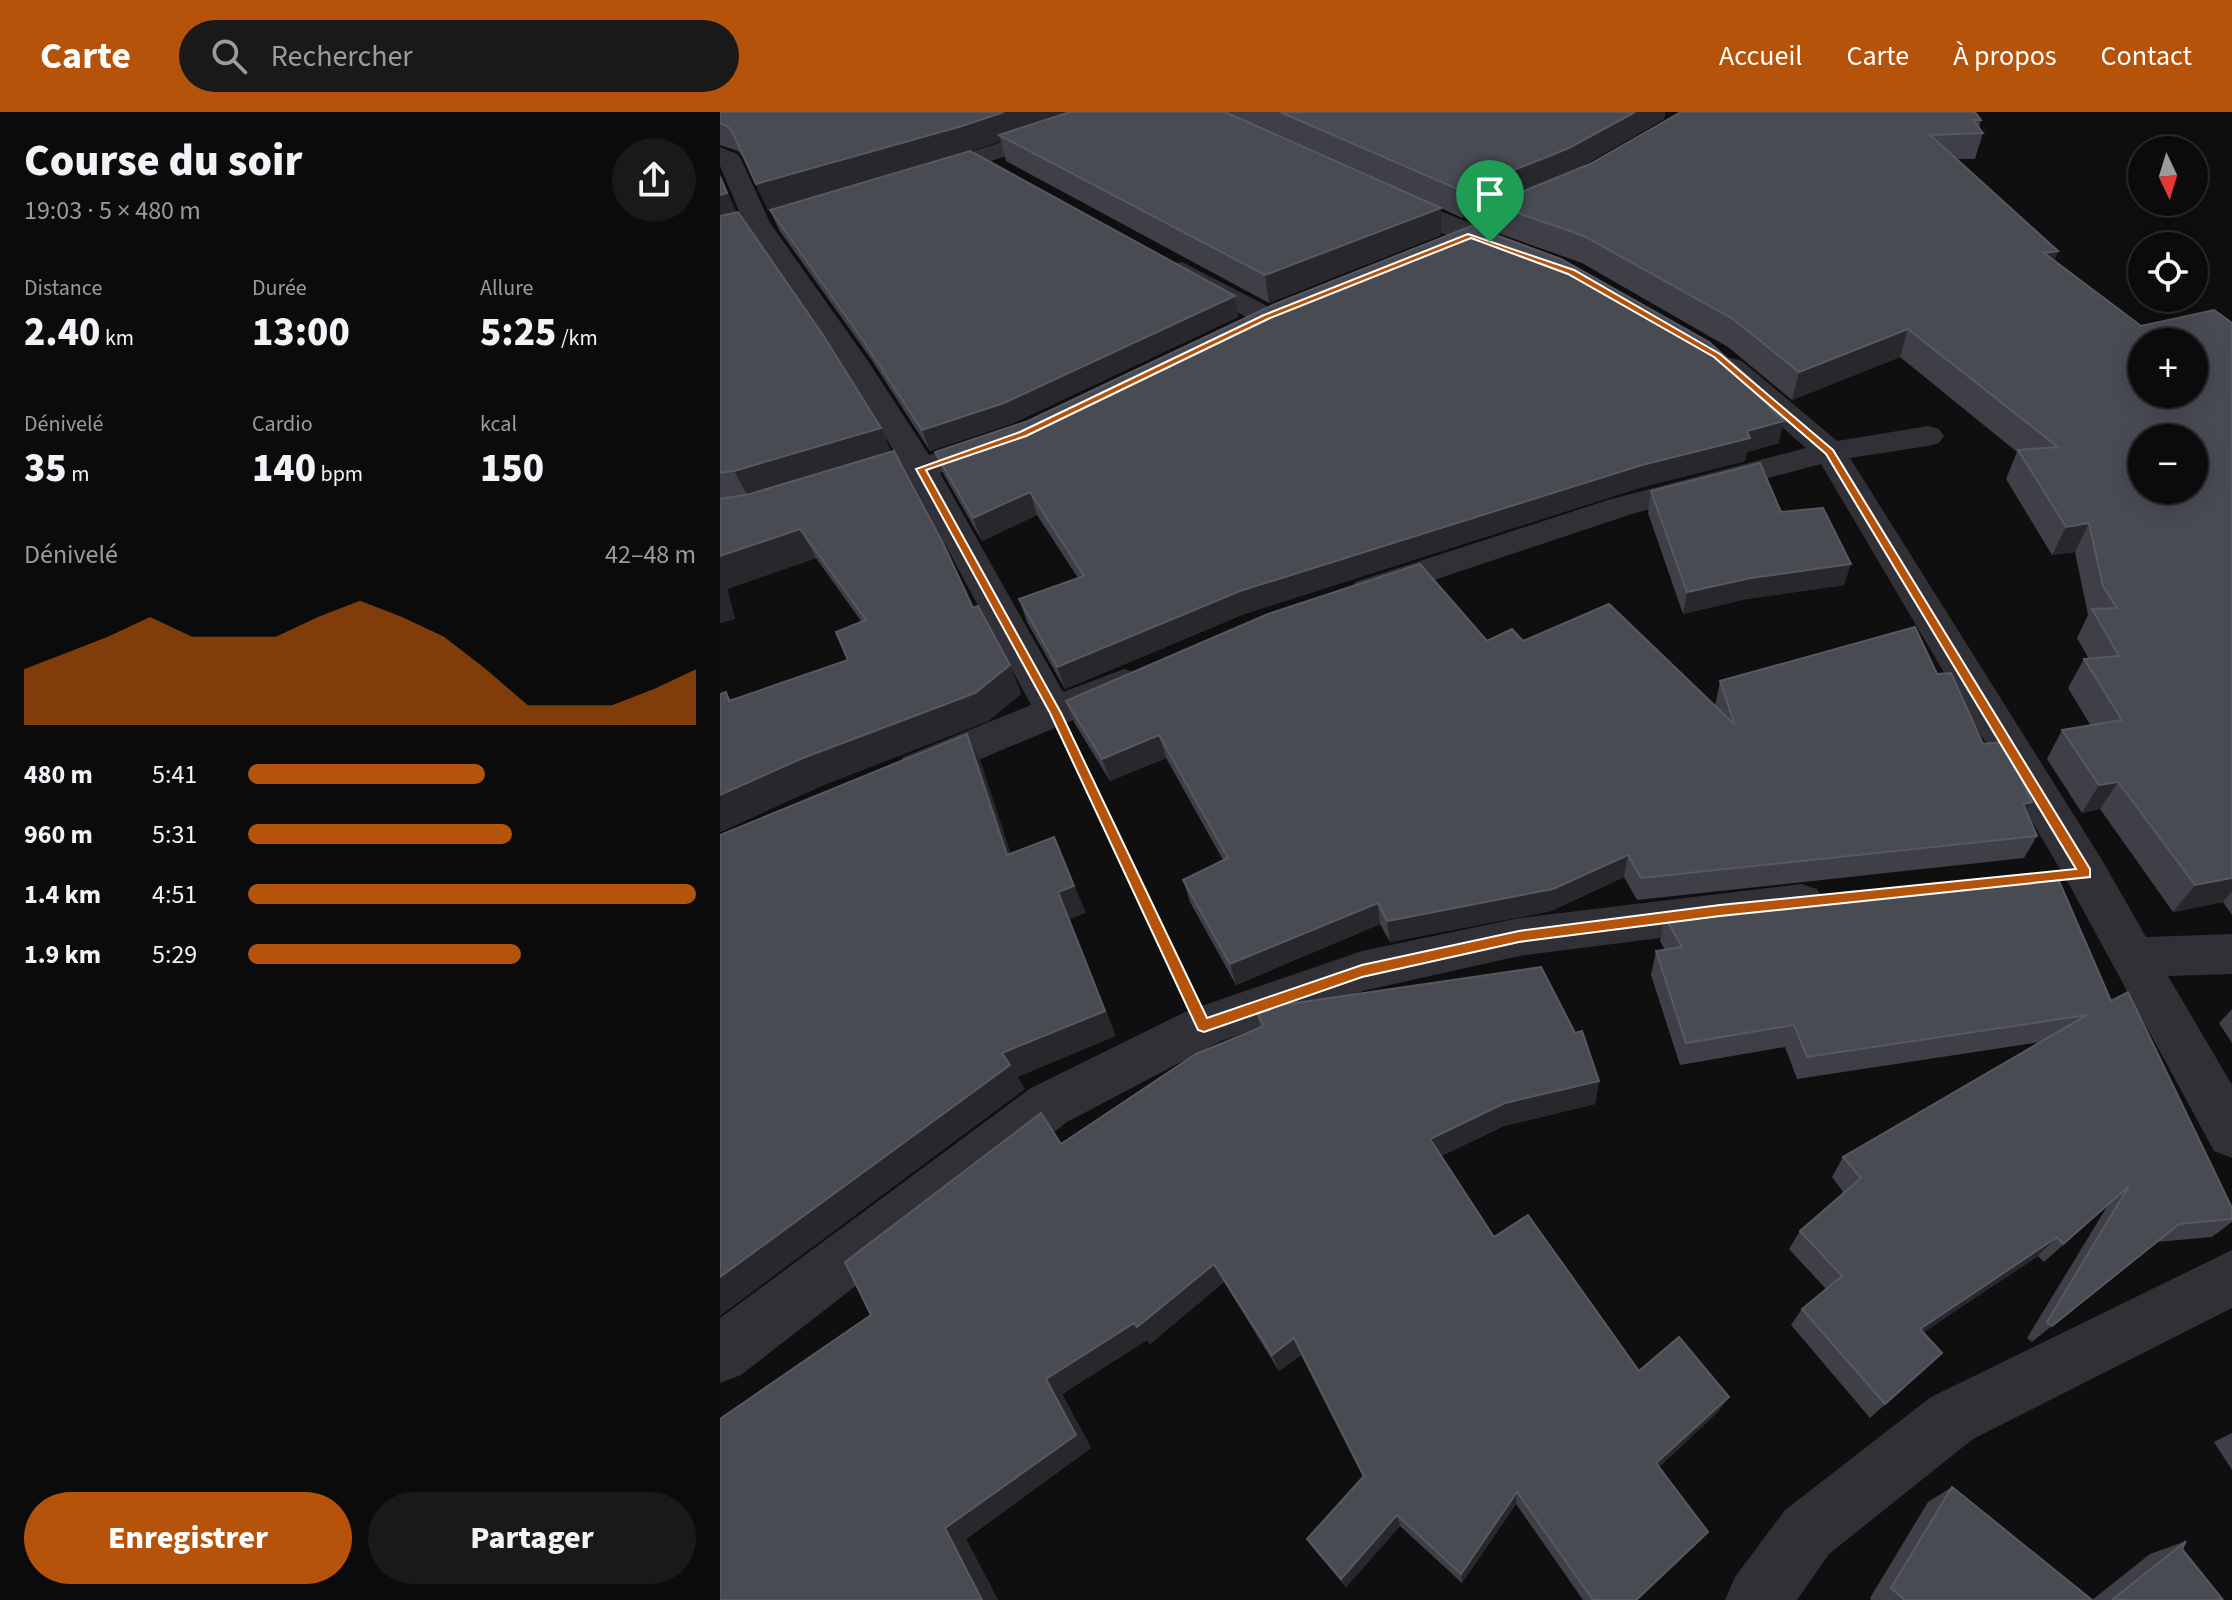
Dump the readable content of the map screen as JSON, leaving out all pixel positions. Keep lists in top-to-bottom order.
{
  "north": "bottom",
  "page": {
    "header": "Carte",
    "search": "Rechercher",
    "nav": [
      "Accueil",
      "Carte",
      "À propos",
      "Contact"
    ],
    "heading": ["Course du soir", "19:03 · 5 × 480 m"],
    "map_buttons": ["+", "−"],
    "stats": [
      ["Distance", "2.40 km"],
      ["Durée", "13:00"],
      ["Allure", "5:25 /km"],
      ["Dénivelé", "35 m"],
      ["Cardio", "140 bpm"],
      ["kcal", "150"]
    ],
    "chart": ["Dénivelé", "42–48 m"],
    "list": [
      {
        "name": "480 m",
        "note": "5:41"
      },
      {
        "name": "960 m",
        "note": "5:31"
      },
      {
        "name": "1.4 km",
        "note": "4:51"
      },
      {
        "name": "1.9 km",
        "note": "5:29"
      }
    ],
    "buttons": ["Enregistrer", "Partager"]
  }
}
